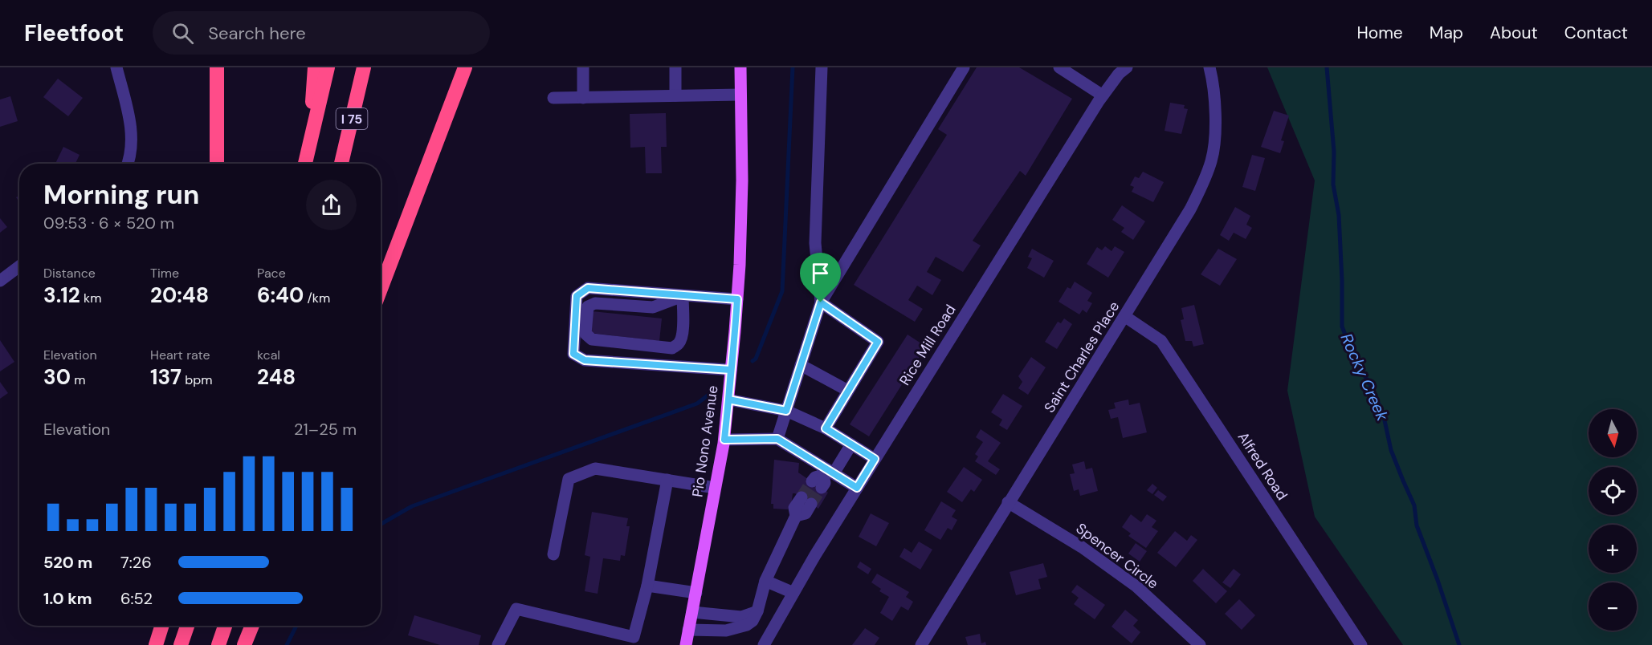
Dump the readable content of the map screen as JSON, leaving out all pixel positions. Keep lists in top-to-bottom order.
{
  "streets": {
    "highway": ["I 75"],
    "main road": ["Pio Nono Avenue"],
    "street": [
      "Rice Mill Road",
      "Saint Charles Place",
      "Alfred Road",
      "Spencer Circle"
    ]
  },
  "crossings": [
    ["Saint Charles Place", "Alfred Road"],
    ["Saint Charles Place", "Spencer Circle"]
  ],
  "water": ["Rocky Creek"],
  "north": "bottom",
  "page": {
    "header": "Fleetfoot",
    "search": "Search here",
    "nav": [
      "Home",
      "Map",
      "About",
      "Contact"
    ],
    "heading": ["Morning run", "09:53 · 6 × 520 m"],
    "stats": [
      ["Distance", "3.12 km"],
      ["Time", "20:48"],
      ["Pace", "6:40 /km"],
      ["Elevation", "30 m"],
      ["Heart rate", "137 bpm"],
      ["kcal", "248"]
    ],
    "map_buttons": ["+", "−"],
    "chart": ["Elevation", "21–25 m"],
    "list": [
      {
        "name": "520 m",
        "note": "7:26"
      },
      {
        "name": "1.0 km",
        "note": "6:52"
      }
    ]
  }
}
